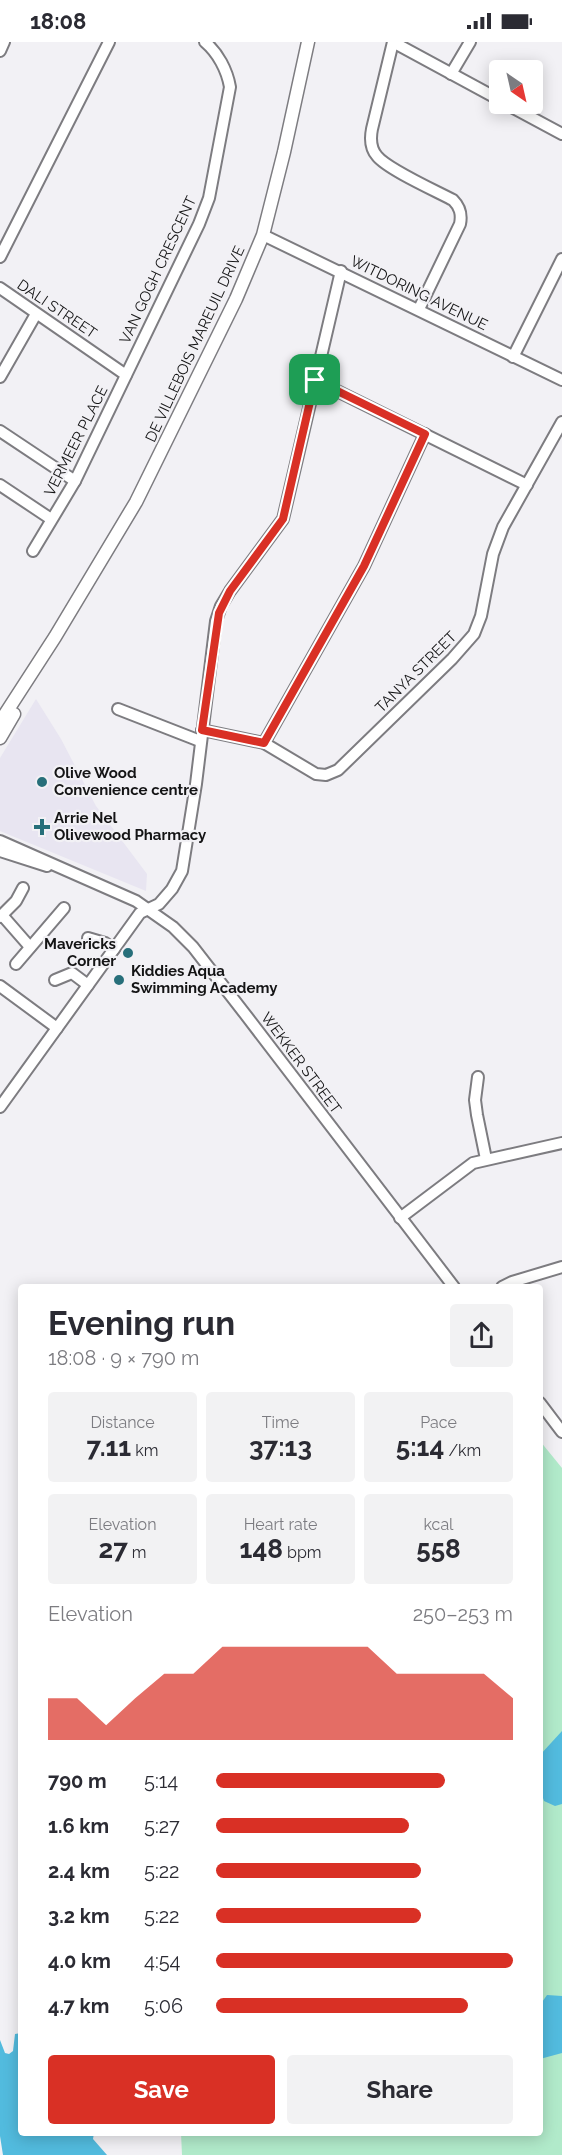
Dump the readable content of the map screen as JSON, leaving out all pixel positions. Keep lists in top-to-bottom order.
{
  "streets": {
    "main road": ["DE VILLEBOIS MAREUIL DRIVE"],
    "street": [
      "VAN GOGH CRESCENT",
      "WITDORING AVENUE",
      "DALI STREET",
      "VERMEER PLACE",
      "TANYA STREET",
      "WEKKER STREET"
    ]
  },
  "crossings": [
    ["VAN GOGH CRESCENT", "DALI STREET"],
    ["VAN GOGH CRESCENT", "VERMEER PLACE"],
    ["WITDORING AVENUE", "DE VILLEBOIS MAREUIL DRIVE"],
    ["DALI STREET", "VERMEER PLACE"]
  ],
  "places": {
    "other": ["Olive Wood Convenience centre", "Mavericks Corner", "Kiddies Aqua Swimming Academy"],
    "health": ["Arrie Nel Olivewood Pharmacy"]
  },
  "north": "bottom right",
  "page": {
    "status": "18:08",
    "heading": ["Evening run", "18:08 · 9 × 790 m"],
    "stats": [
      ["Distance", "7.11 km"],
      ["Time", "37:13"],
      ["Pace", "5:14 /km"],
      ["Elevation", "27 m"],
      ["Heart rate", "148 bpm"],
      ["kcal", "558"]
    ],
    "chart": ["Elevation", "250–253 m"],
    "list": [
      {
        "name": "790 m",
        "note": "5:14"
      },
      {
        "name": "1.6 km",
        "note": "5:27"
      },
      {
        "name": "2.4 km",
        "note": "5:22"
      },
      {
        "name": "3.2 km",
        "note": "5:22"
      },
      {
        "name": "4.0 km",
        "note": "4:54"
      },
      {
        "name": "4.7 km",
        "note": "5:06"
      }
    ],
    "buttons": ["Save", "Share"]
  }
}
